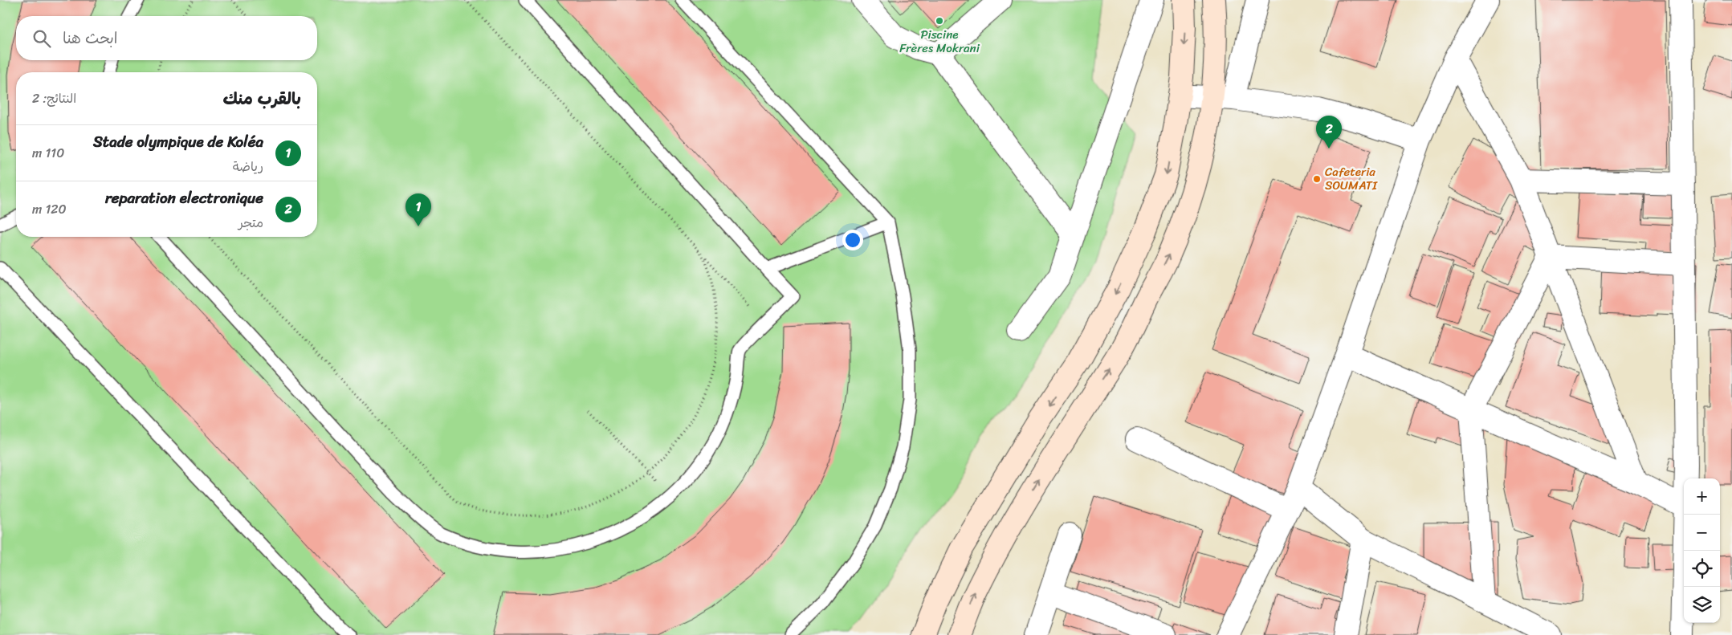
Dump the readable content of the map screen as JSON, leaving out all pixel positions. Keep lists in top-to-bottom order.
{
  "places": ["Piscine Frères Mokrani", "Cafeteria SOUMATI"],
  "page": {
    "search": "ابحث هنا",
    "heading": ["بالقرب منك", "النتائج: 2"],
    "pins": ["2", "1"],
    "list": [
      {
        "mark": "1",
        "name": "Stade olympique de Koléa",
        "note": "رياضة",
        "value": "110 m"
      },
      {
        "mark": "2",
        "name": "reparation electronique",
        "note": "متجر",
        "value": "120 m"
      }
    ],
    "map_buttons": ["+", "−"]
  }
}
